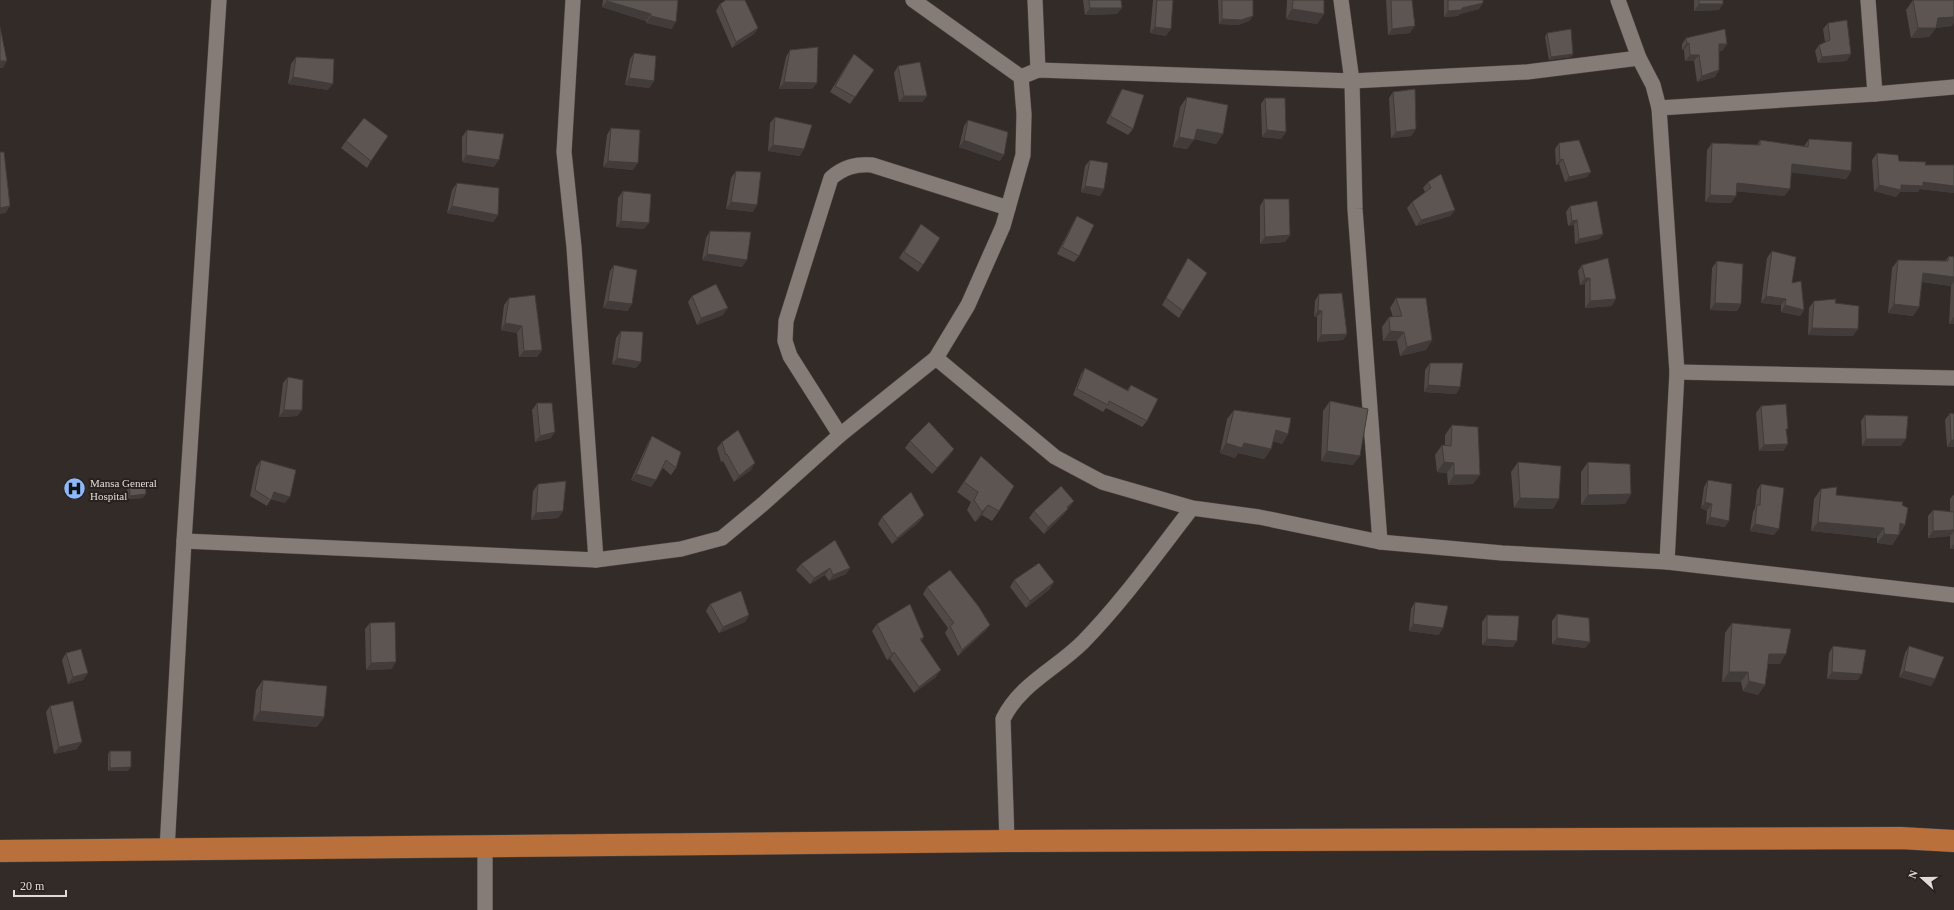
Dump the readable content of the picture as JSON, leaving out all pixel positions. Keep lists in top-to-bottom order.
{
  "places": {
    "hospital": ["Mansa General Hospital"]
  },
  "scale_bar": "20 m",
  "north": "left"
}
